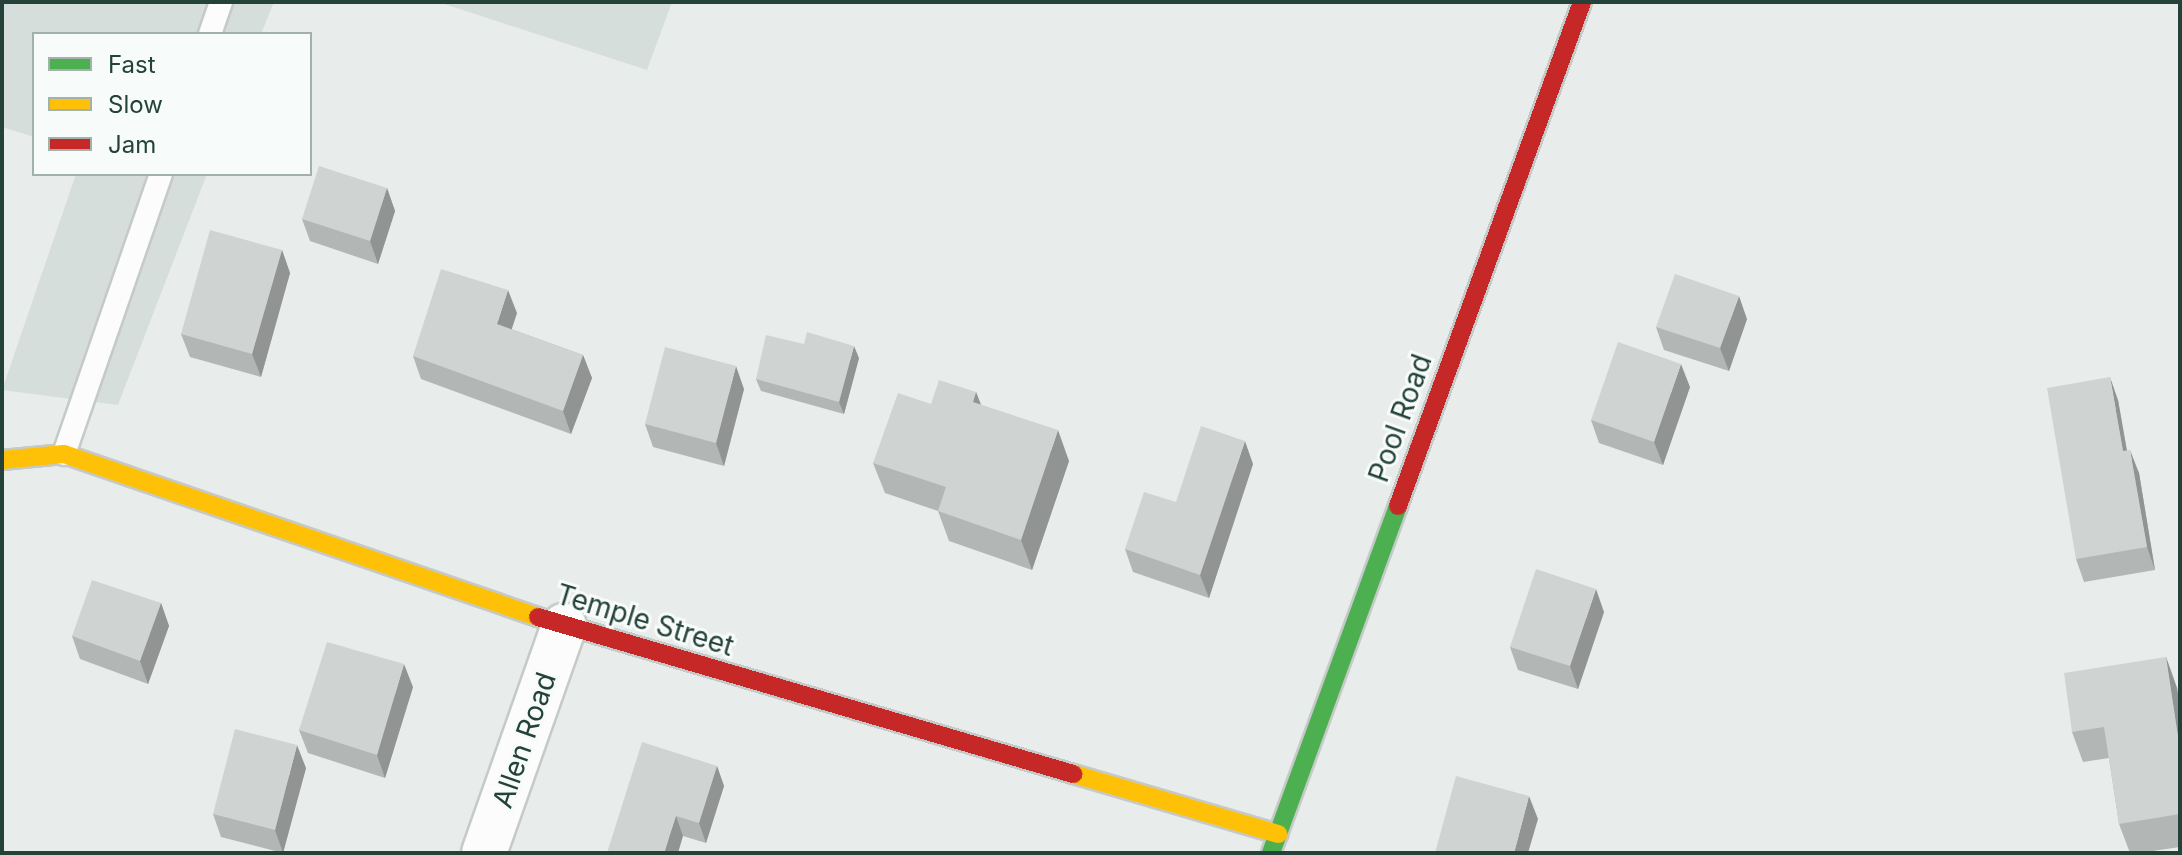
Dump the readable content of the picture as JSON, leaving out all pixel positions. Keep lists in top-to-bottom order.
{
  "streets": {
    "street": ["Pool Road", "Temple Street", "Allen Road"]
  },
  "crossings": [
    ["Pool Road", "Temple Street"],
    ["Temple Street", "Allen Road"]
  ],
  "legend": ["Fast", "Slow", "Jam"]
}
